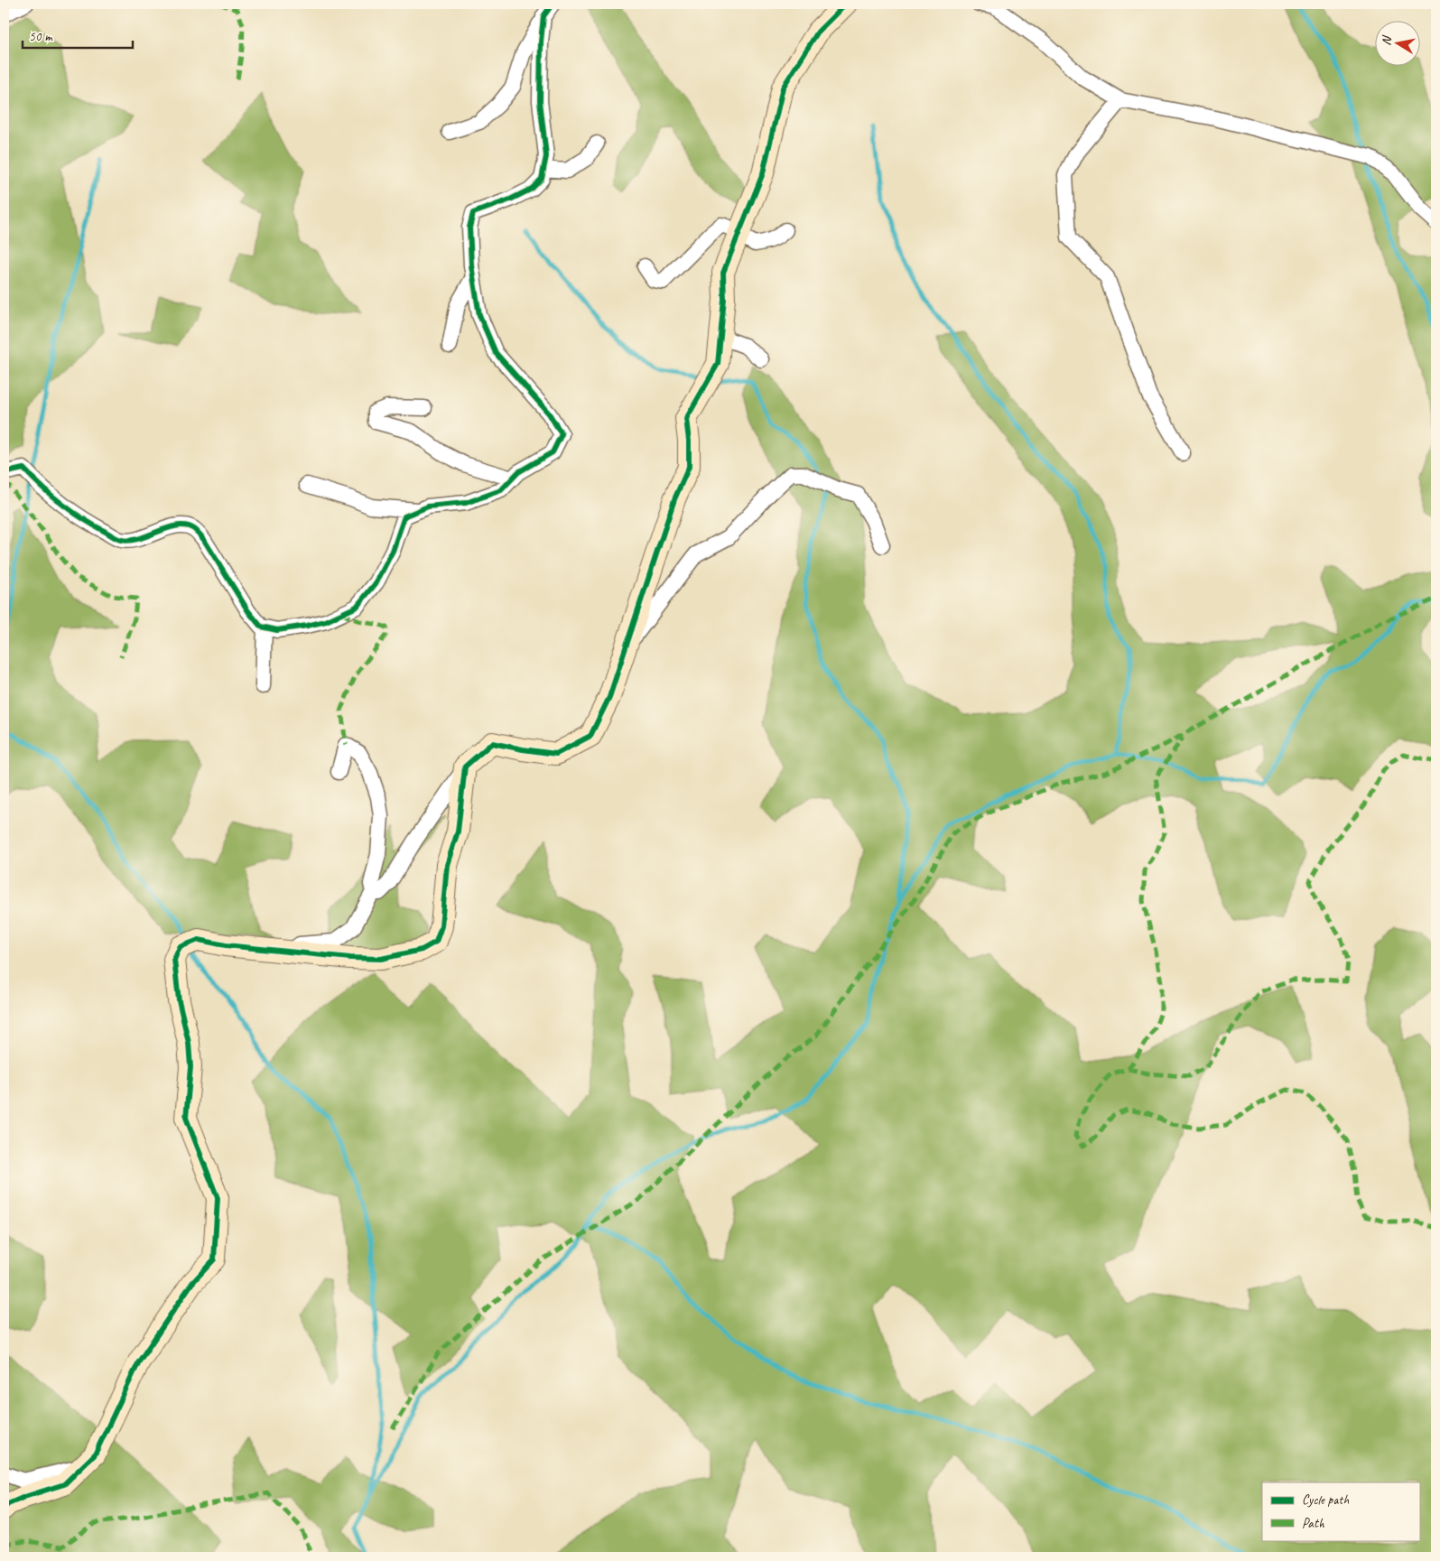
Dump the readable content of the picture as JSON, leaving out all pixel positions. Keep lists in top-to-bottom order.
{
  "legend": ["Cycle path", "Path"],
  "scale_bar": "50 m",
  "north": "left"
}
